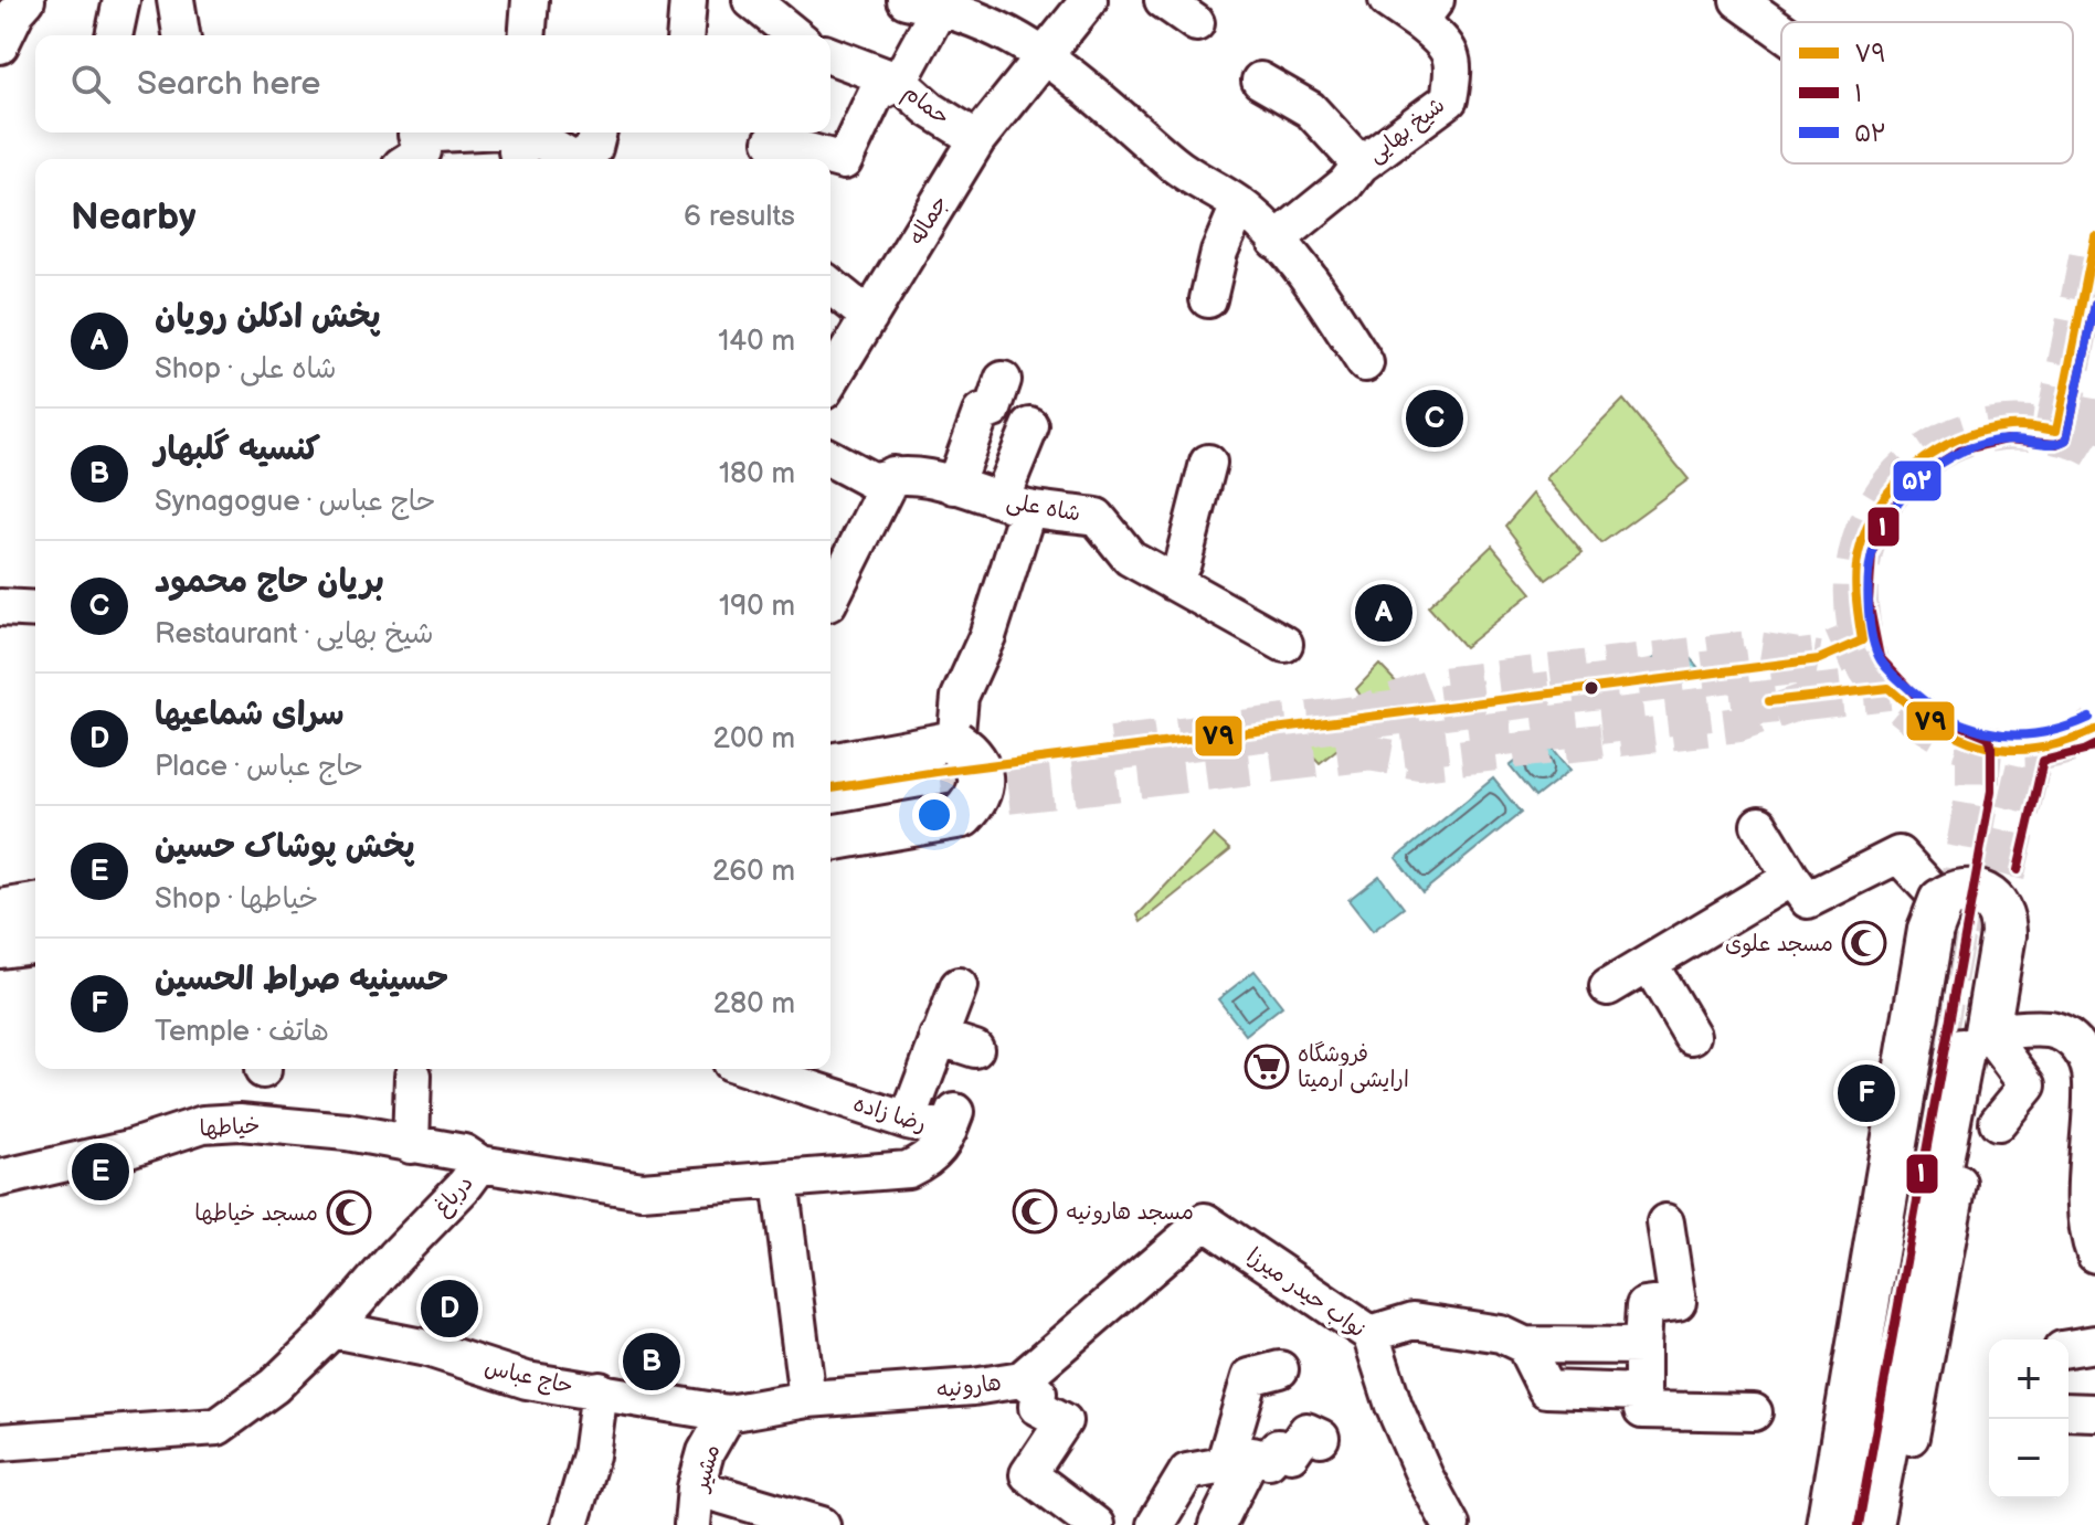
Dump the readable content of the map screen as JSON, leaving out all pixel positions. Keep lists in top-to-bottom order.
{
  "streets": {
    "street": [
      "حمام",
      "شیخ بهایی",
      "جماله",
      "شاه علی",
      "رضا زاده",
      "خیاطها",
      "درباغ",
      "نواب حیدر میرزا",
      "حاج عباس",
      "هارونیه",
      "مشیر"
    ]
  },
  "crossings": [
    ["حمام", "جماله"],
    ["رضا زاده", "درباغ"],
    ["خیاطها", "درباغ"],
    ["درباغ", "حاج عباس"],
    ["نواب حیدر میرزا", "هارونیه"],
    ["حاج عباس", "هارونیه"],
    ["حاج عباس", "مشیر"],
    ["هارونیه", "مشیر"]
  ],
  "places": {
    "mosque": ["مسجد علوی", "مسجد هارونیه", "مسجد خیاطها"],
    "supermarket": ["فروشگاه ارایشی ارمیتا"]
  },
  "lines": ["transit line ۷۹", "transit line ۱", "transit line ۵۲"],
  "legend": ["۷۹", "۱", "۵۲"],
  "page": {
    "search": "Search here",
    "heading": ["Nearby", "6 results"],
    "list": [
      {
        "mark": "A",
        "name": "پخش ادکلن رویان",
        "note": "Shop · شاه علی",
        "value": "140 m"
      },
      {
        "mark": "B",
        "name": "کنسیه گلبهار",
        "note": "Synagogue · حاج عباس",
        "value": "180 m"
      },
      {
        "mark": "C",
        "name": "بریان حاج محمود",
        "note": "Restaurant · شیخ بهایی",
        "value": "190 m"
      },
      {
        "mark": "D",
        "name": "سرای شماعیها",
        "note": "Place · حاج عباس",
        "value": "200 m"
      },
      {
        "mark": "E",
        "name": "پخش پوشاک حسین",
        "note": "Shop · خیاطها",
        "value": "260 m"
      },
      {
        "mark": "F",
        "name": "حسینیه صراط الحسین",
        "note": "Temple · هاتف",
        "value": "280 m"
      }
    ],
    "pins": [
      "C",
      "A",
      "F",
      "E",
      "D",
      "B"
    ],
    "map_buttons": ["+", "−"]
  }
}
